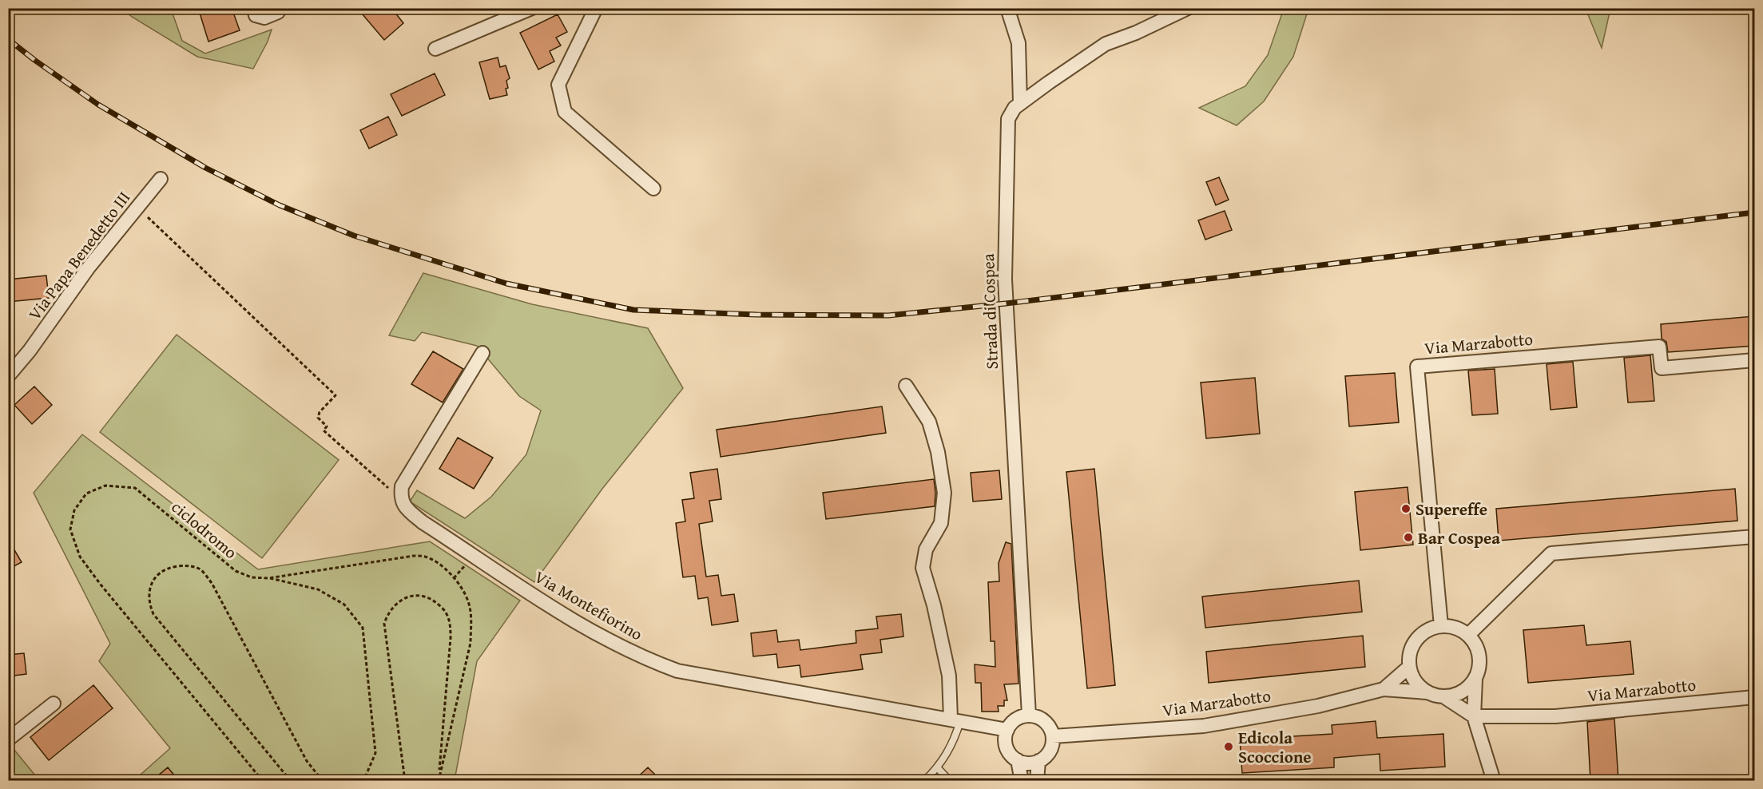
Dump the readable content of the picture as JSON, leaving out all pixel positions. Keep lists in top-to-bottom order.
{
  "streets": {
    "street": [
      "Via Papa Benedetto III",
      "Strada di Cospea",
      "Via Marzabotto",
      "Via Montefiorino"
    ],
    "path": ["ciclodromo"]
  },
  "crossings": [
    ["Strada di Cospea", "Via Marzabotto"],
    ["Strada di Cospea", "Via Montefiorino"],
    ["Via Marzabotto", "Via Montefiorino"]
  ],
  "places": ["Supereffe", "Bar Cospea", "Edicola Scoccione"]
}
